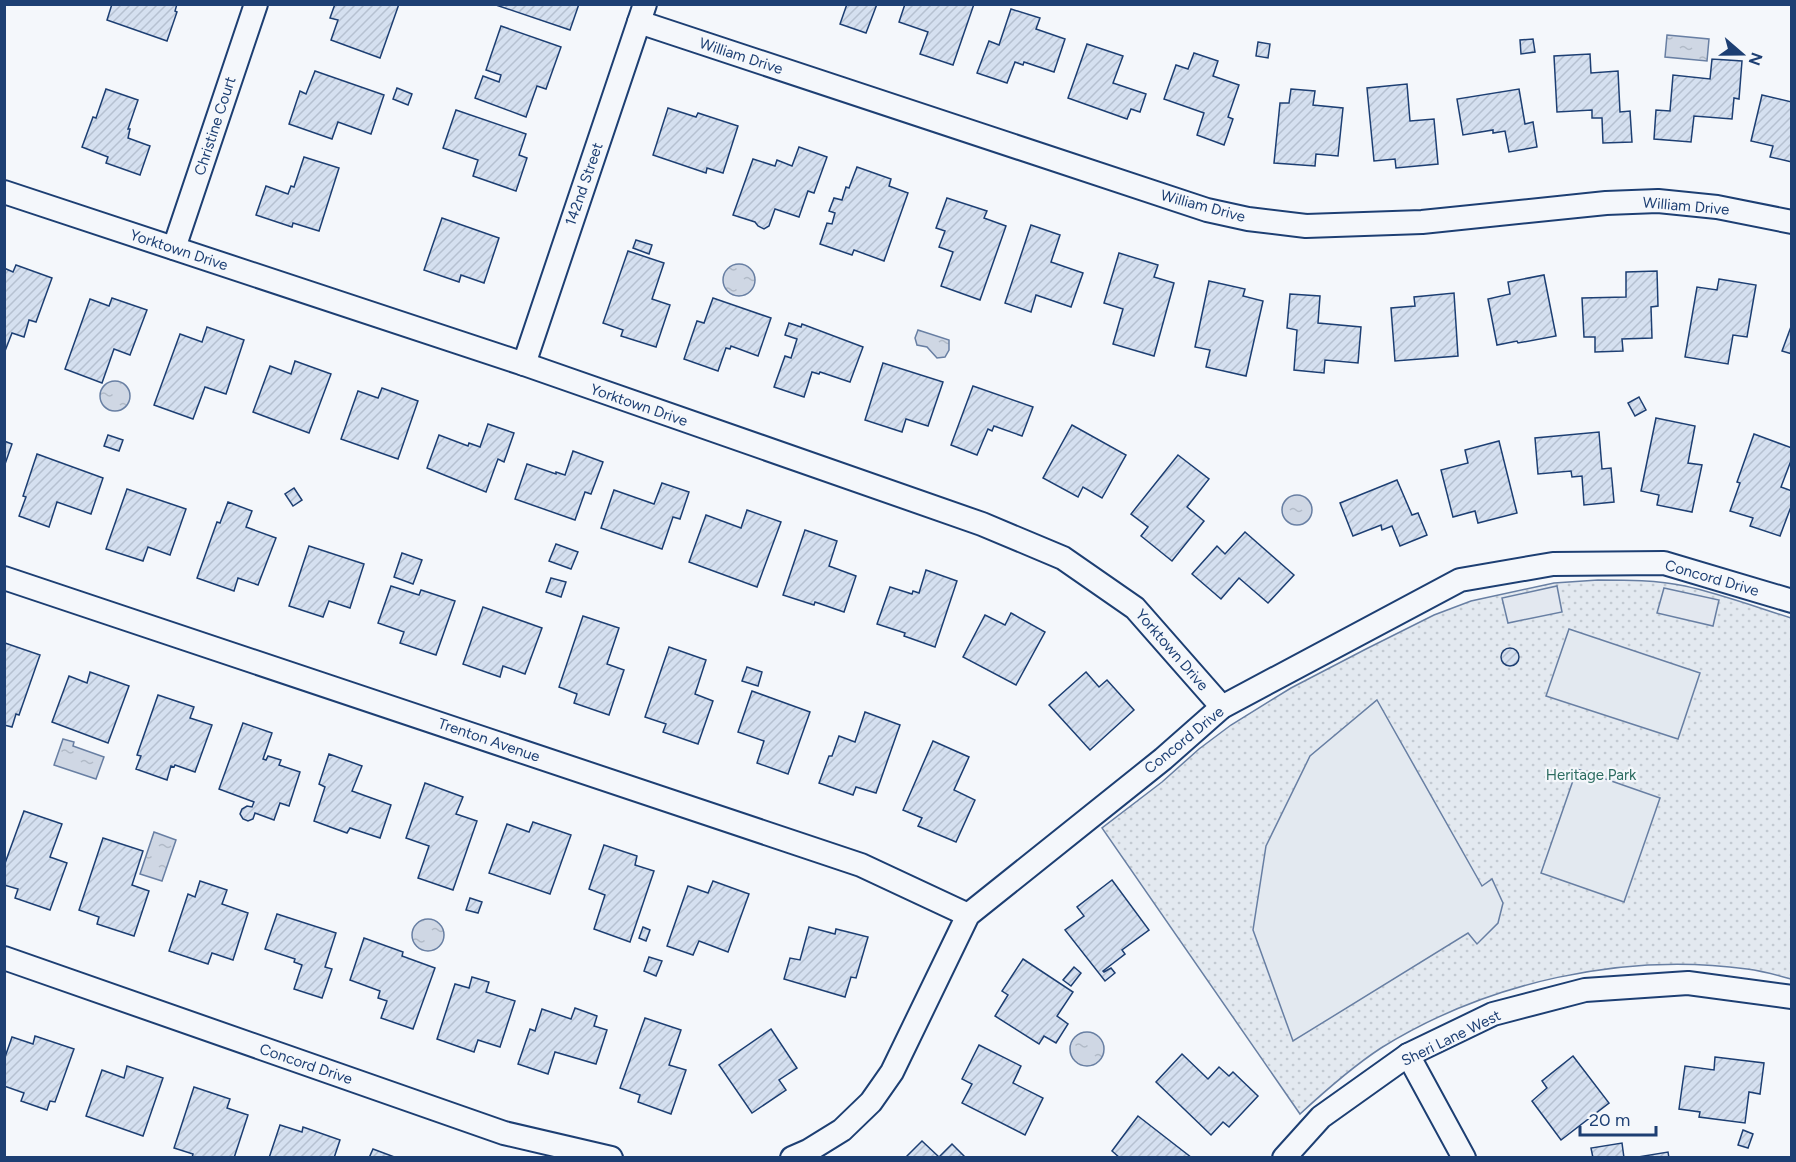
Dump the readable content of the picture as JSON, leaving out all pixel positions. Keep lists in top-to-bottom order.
{
  "streets": {
    "street": [
      "William Drive",
      "Christine Court",
      "142nd Street",
      "Yorktown Drive",
      "Concord Drive",
      "Trenton Avenue",
      "Sheri Lane West"
    ]
  },
  "crossings": [
    ["William Drive", "142nd Street"],
    ["Christine Court", "Yorktown Drive"],
    ["142nd Street", "Yorktown Drive"],
    ["Yorktown Drive", "Concord Drive"],
    ["Concord Drive", "Trenton Avenue"]
  ],
  "parks": ["Heritage Park"],
  "scale_bar": "20 m",
  "north": "right"
}
